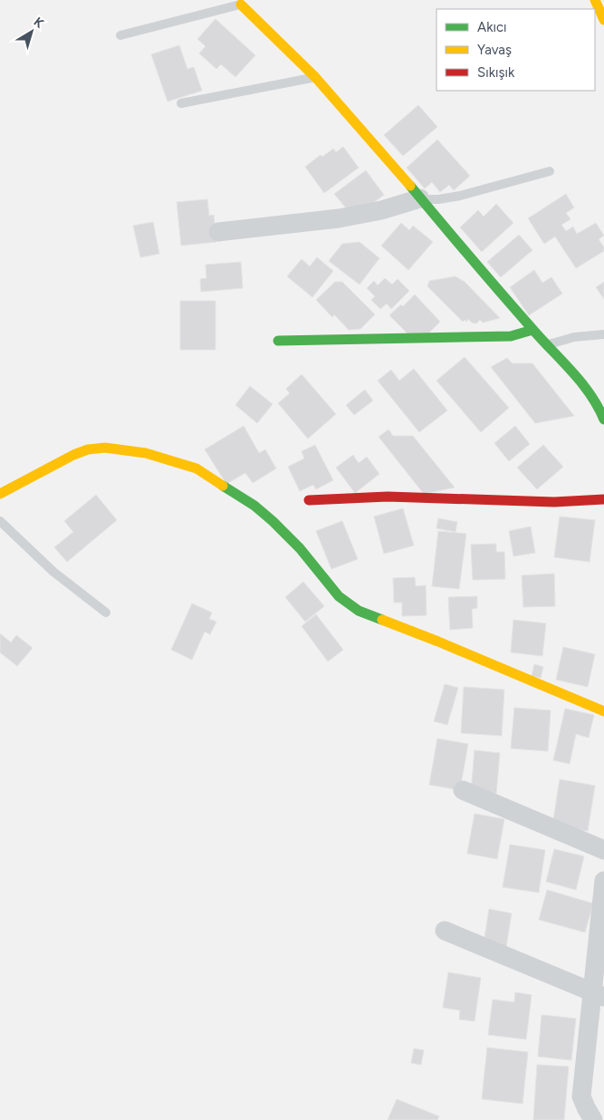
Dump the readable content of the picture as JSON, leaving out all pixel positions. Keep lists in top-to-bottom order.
{
  "legend": ["Akıcı", "Yavaş", "Sıkışık"],
  "north": "top right"
}
